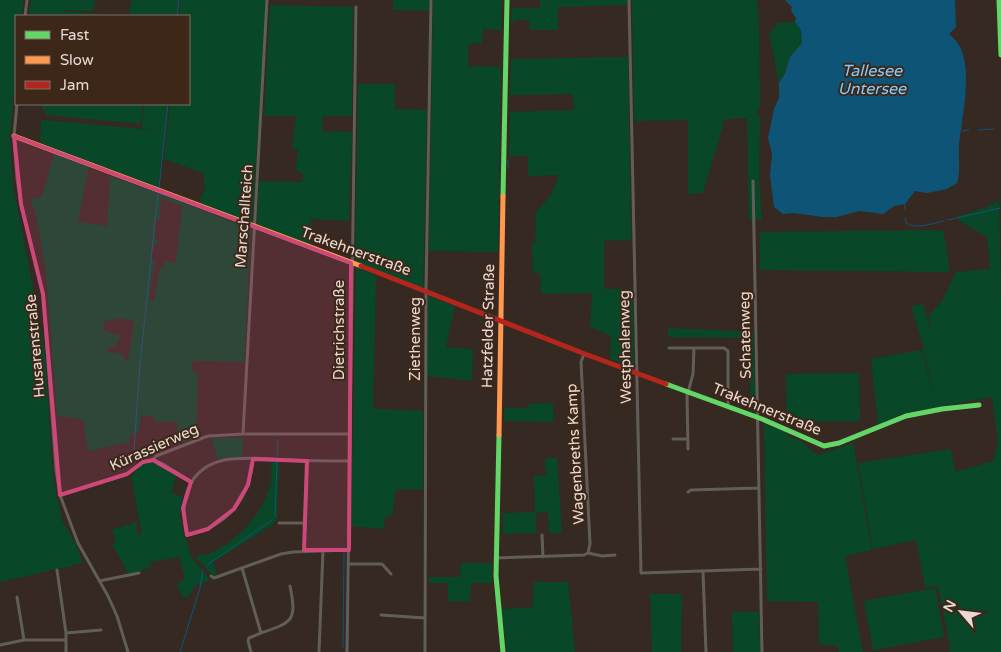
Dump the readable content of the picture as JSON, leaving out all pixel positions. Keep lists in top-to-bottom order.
{
  "streets": {
    "main road": ["Trakehnerstraße", "Hatzfelder Straße"],
    "street": [
      "Marschallteich",
      "Dietrichstraße",
      "Schatenweg",
      "Ziethenweg",
      "Husarenstraße",
      "Westphalenweg",
      "Kürassierweg",
      "Wagenbreths Kamp"
    ]
  },
  "crossings": [
    ["Marschallteich", "Trakehnerstraße"],
    ["Marschallteich", "Kürassierweg"],
    ["Trakehnerstraße", "Hatzfelder Straße"],
    ["Trakehnerstraße", "Dietrichstraße"],
    ["Trakehnerstraße", "Schatenweg"],
    ["Trakehnerstraße", "Ziethenweg"],
    ["Trakehnerstraße", "Husarenstraße"],
    ["Trakehnerstraße", "Westphalenweg"],
    ["Trakehnerstraße", "Wagenbreths Kamp"],
    ["Dietrichstraße", "Kürassierweg"],
    ["Schatenweg", "Westphalenweg"],
    ["Husarenstraße", "Kürassierweg"]
  ],
  "water": ["Tallesee Untersee"],
  "legend": ["Fast", "Slow", "Jam"],
  "north": "top left"
}
